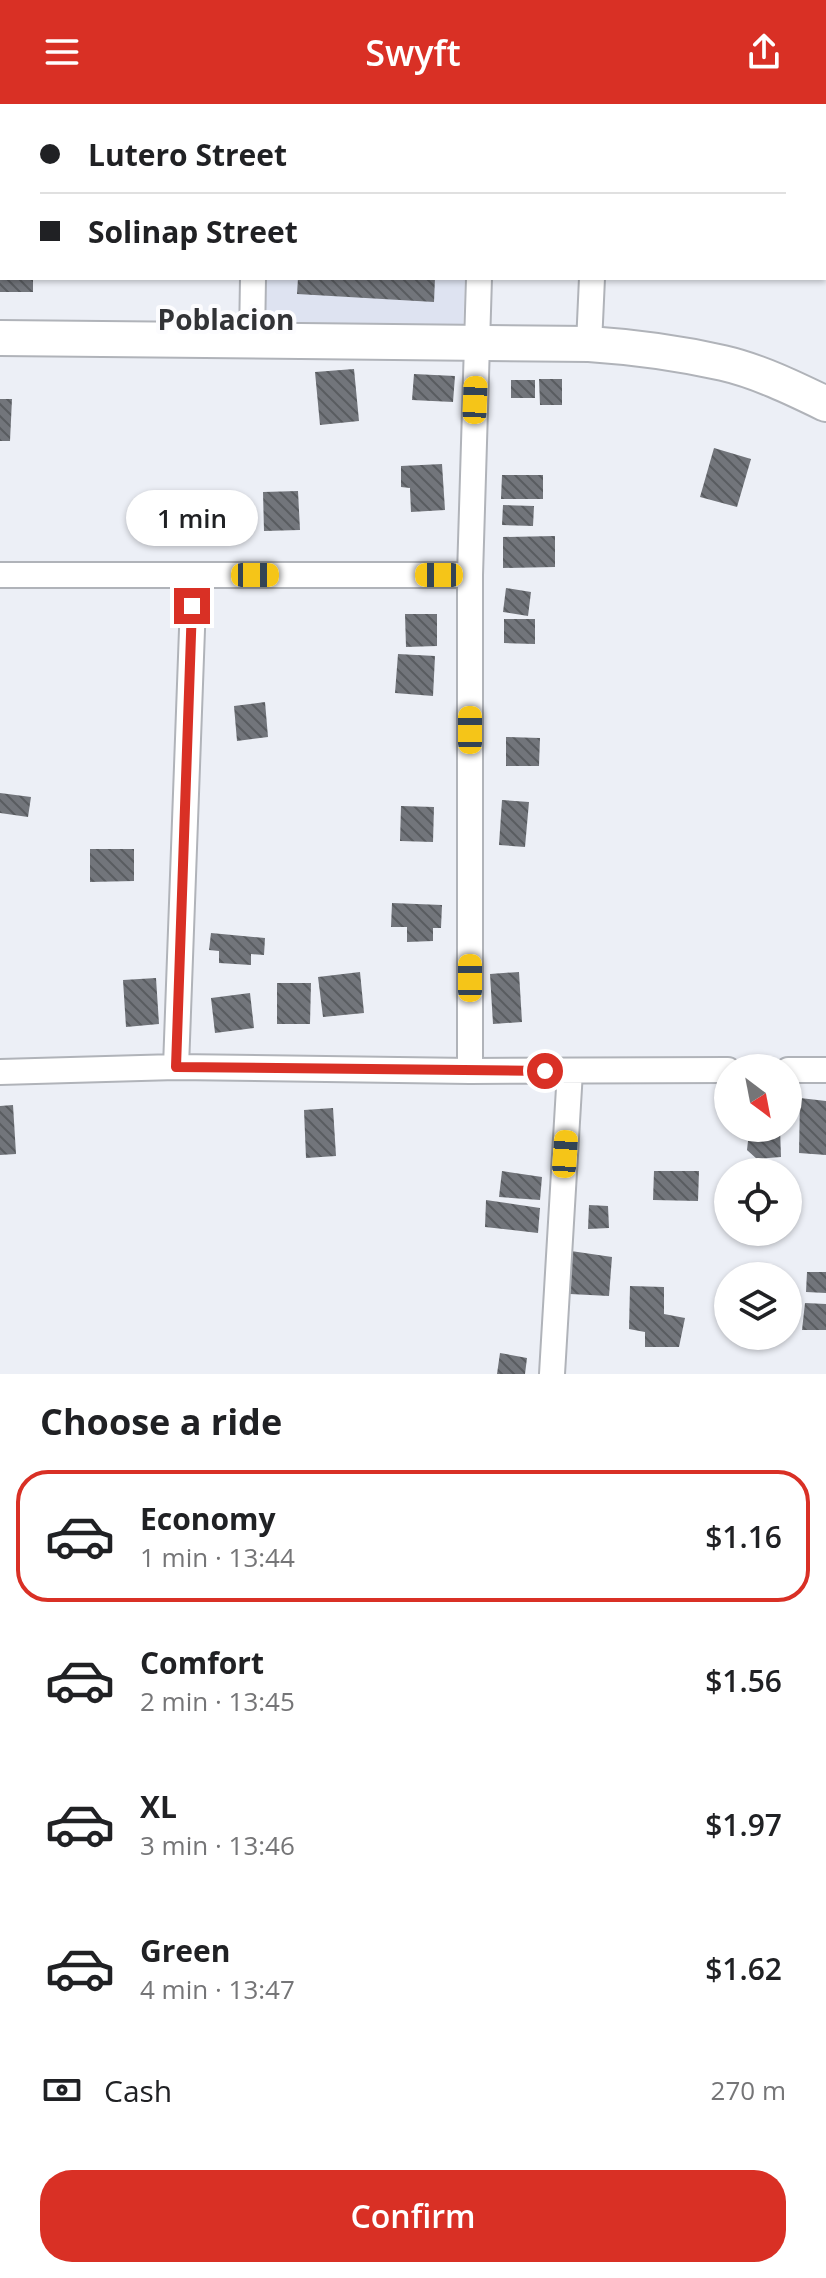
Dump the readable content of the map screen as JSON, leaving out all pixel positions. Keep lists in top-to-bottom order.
{
  "districts": ["Poblacion"],
  "north": "bottom right",
  "page": {
    "header": "Swyft",
    "banner": ["Lutero Street", "Solinap Street"],
    "bubble": "1 min",
    "heading": "Choose a ride",
    "list": [
      {
        "name": "Economy",
        "note": "1 min · 13:44",
        "value": "$1.16"
      },
      {
        "name": "Comfort",
        "note": "2 min · 13:45",
        "value": "$1.56"
      },
      {
        "name": "XL",
        "note": "3 min · 13:46",
        "value": "$1.97"
      },
      {
        "name": "Green",
        "note": "4 min · 13:47",
        "value": "$1.62"
      }
    ],
    "pay": ["Cash", "270 m"],
    "buttons": "Confirm"
  }
}
